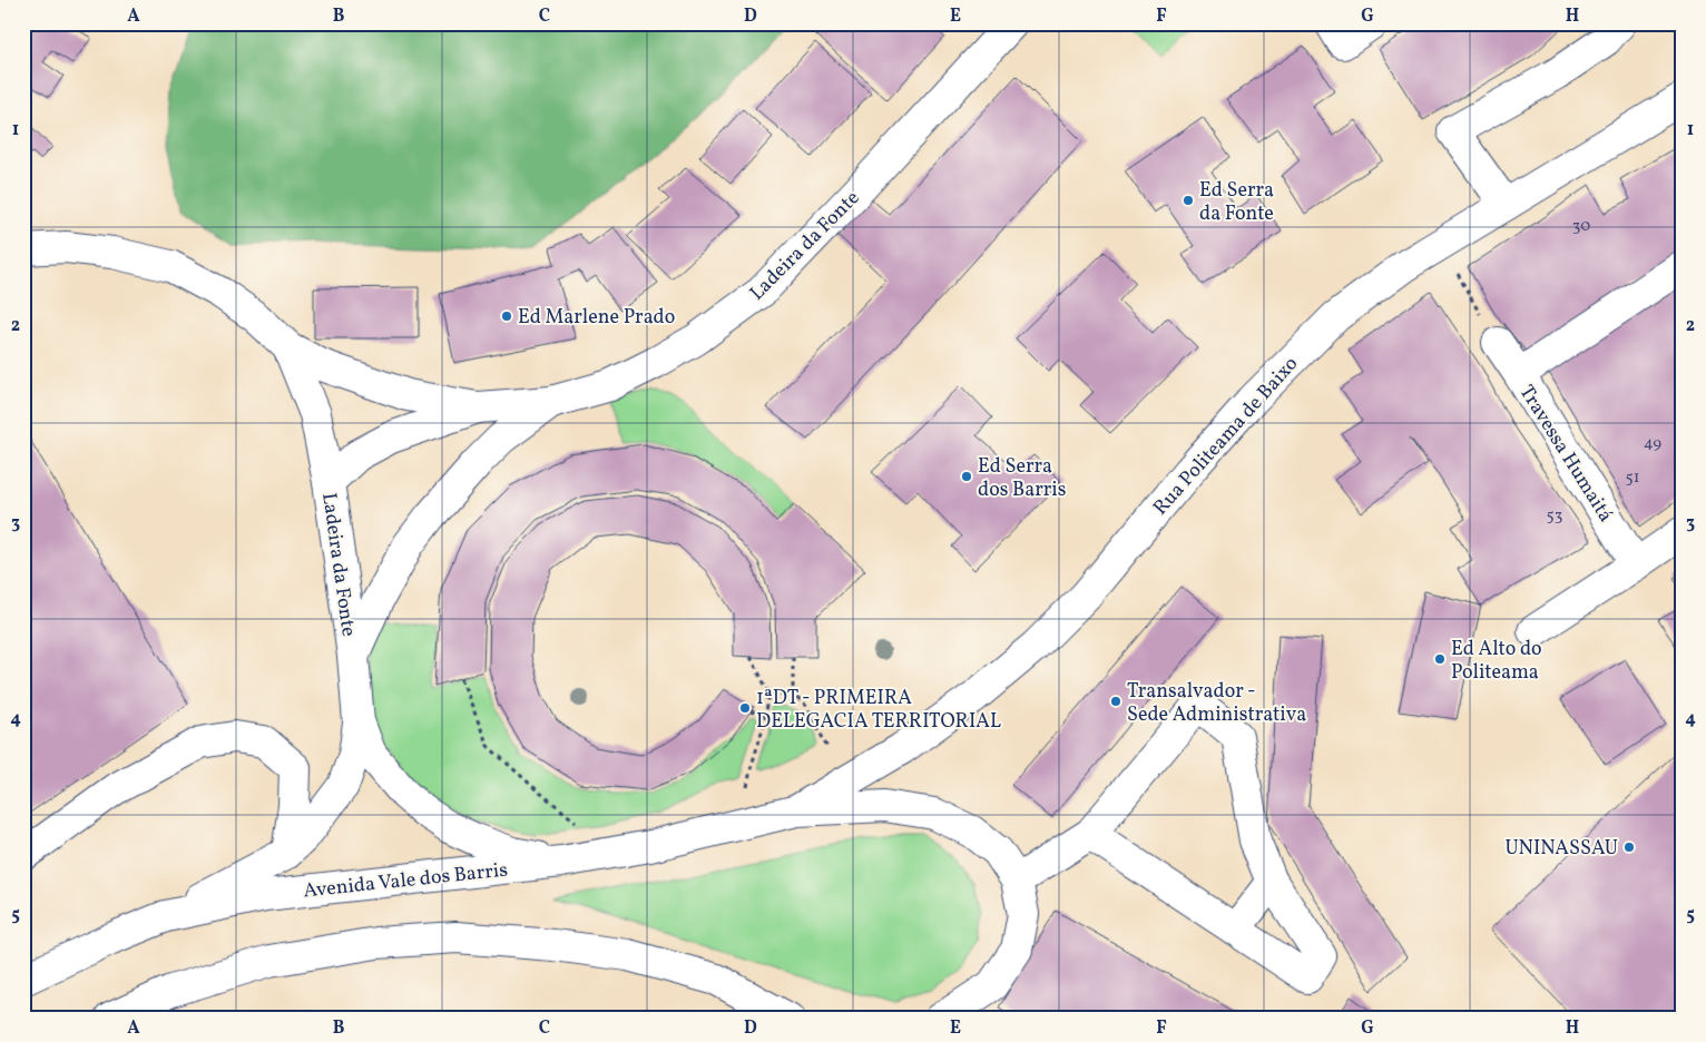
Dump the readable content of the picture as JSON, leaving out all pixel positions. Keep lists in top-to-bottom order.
{
  "streets": {
    "street": [
      "Ladeira da Fonte",
      "Rua Politeama de Baixo",
      "Travessa Humaitá",
      "Avenida Vale dos Barris"
    ]
  },
  "crossings": [
    ["Ladeira da Fonte", "Avenida Vale dos Barris"],
    ["Rua Politeama de Baixo", "Avenida Vale dos Barris"]
  ],
  "places": [
    "Ed Serra da Fonte",
    "Ed Marlene Prado",
    "Ed Serra dos Barris",
    "Ed Alto do Politeama",
    "Transalvador - Sede Administrativa",
    "1ªDT - PRIMEIRA DELEGACIA TERRITORIAL",
    "UNINASSAU"
  ],
  "house_numbers": [
    "30",
    "49",
    "51",
    "53"
  ],
  "grid": {
    "columns": [
      "A",
      "B",
      "C",
      "D",
      "E",
      "F",
      "G",
      "H"
    ],
    "rows": [
      "1",
      "2",
      "3",
      "4",
      "5"
    ]
  }
}
